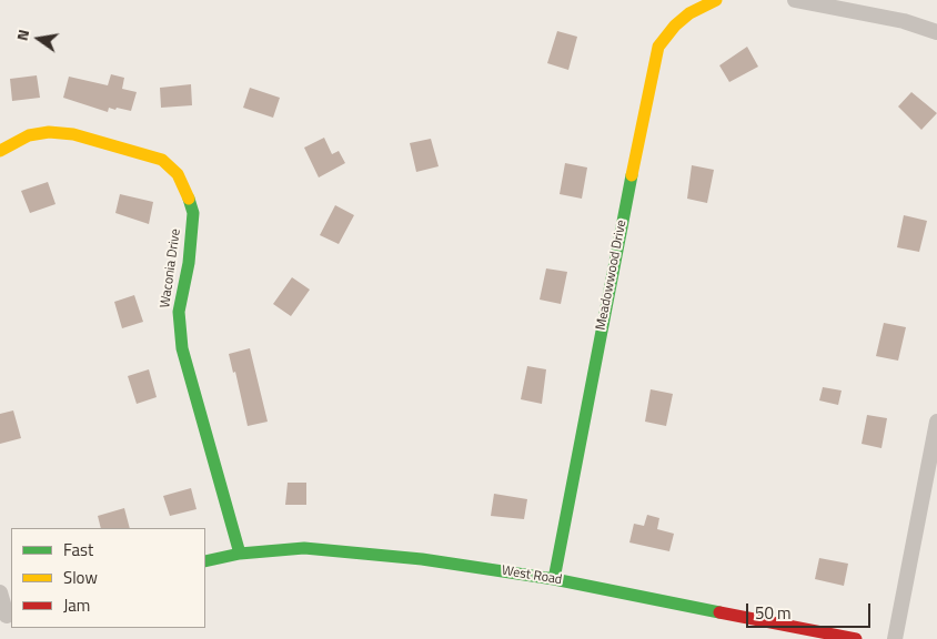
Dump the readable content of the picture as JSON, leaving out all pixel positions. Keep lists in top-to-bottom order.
{
  "streets": {
    "street": ["Waconia Drive", "Meadowwood Drive", "West Road"]
  },
  "crossings": [
    ["Waconia Drive", "West Road"],
    ["Meadowwood Drive", "West Road"]
  ],
  "legend": ["Fast", "Slow", "Jam"],
  "scale_bar": "50 m",
  "north": "left"
}
